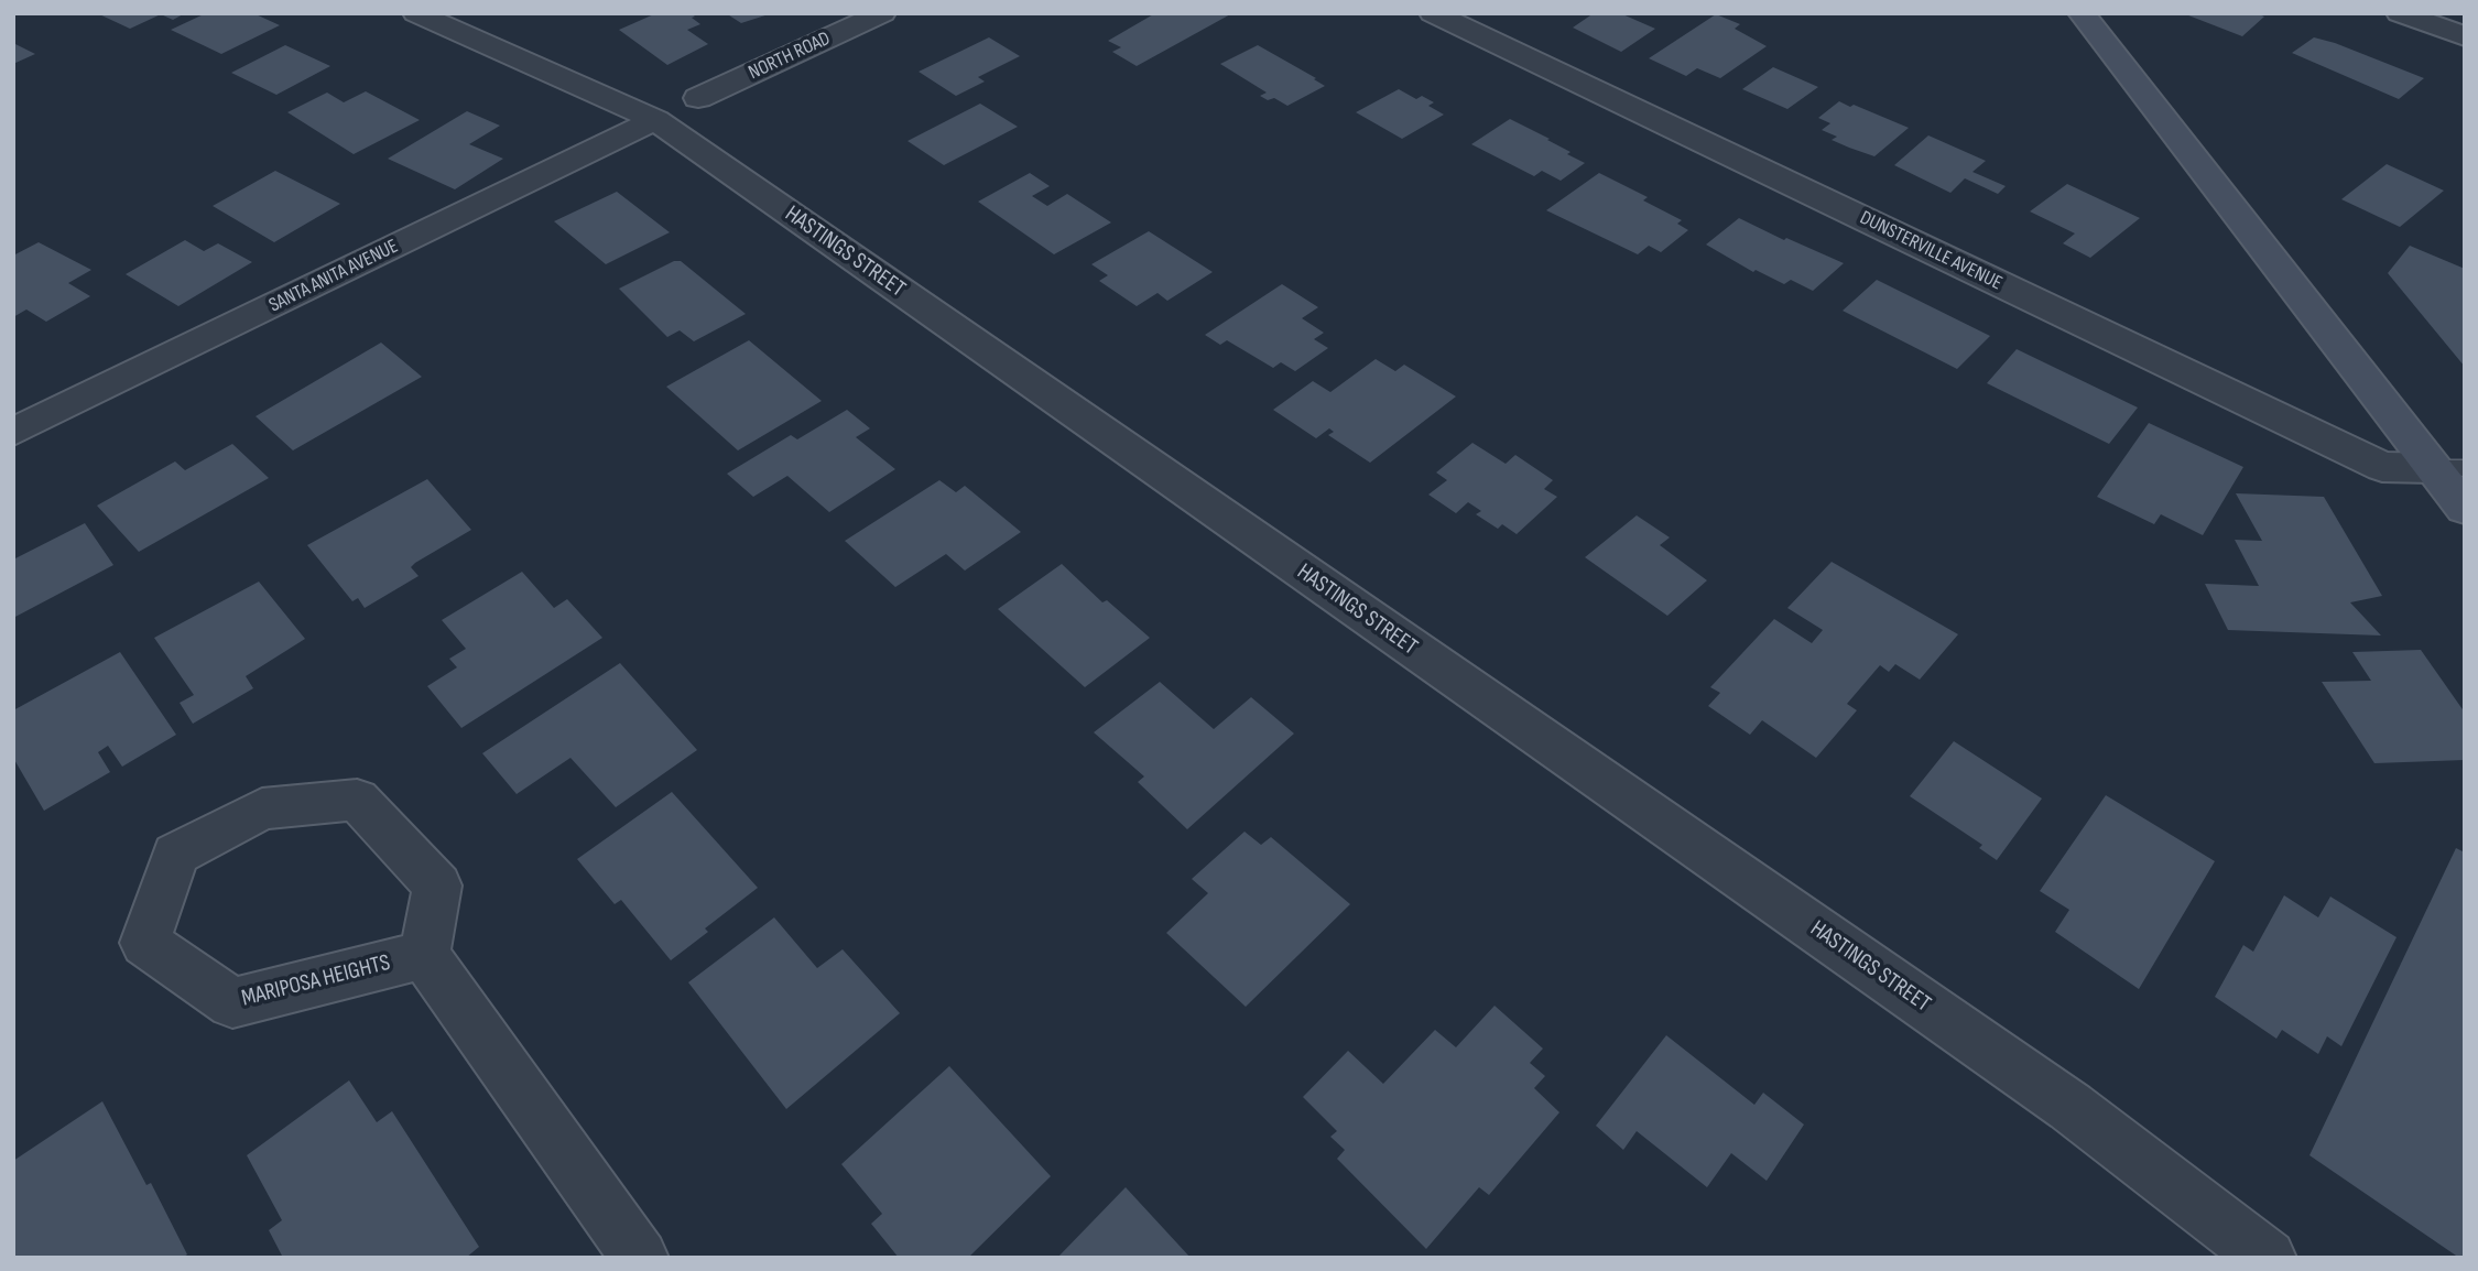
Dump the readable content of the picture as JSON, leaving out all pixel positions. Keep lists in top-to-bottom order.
{
  "streets": {
    "street": [
      "NORTH ROAD",
      "DUNSTERVILLE AVENUE",
      "HASTINGS STREET",
      "SANTA ANITA AVENUE",
      "MARIPOSA HEIGHTS"
    ]
  },
  "crossings": [
    ["HASTINGS STREET", "SANTA ANITA AVENUE"]
  ]
}
